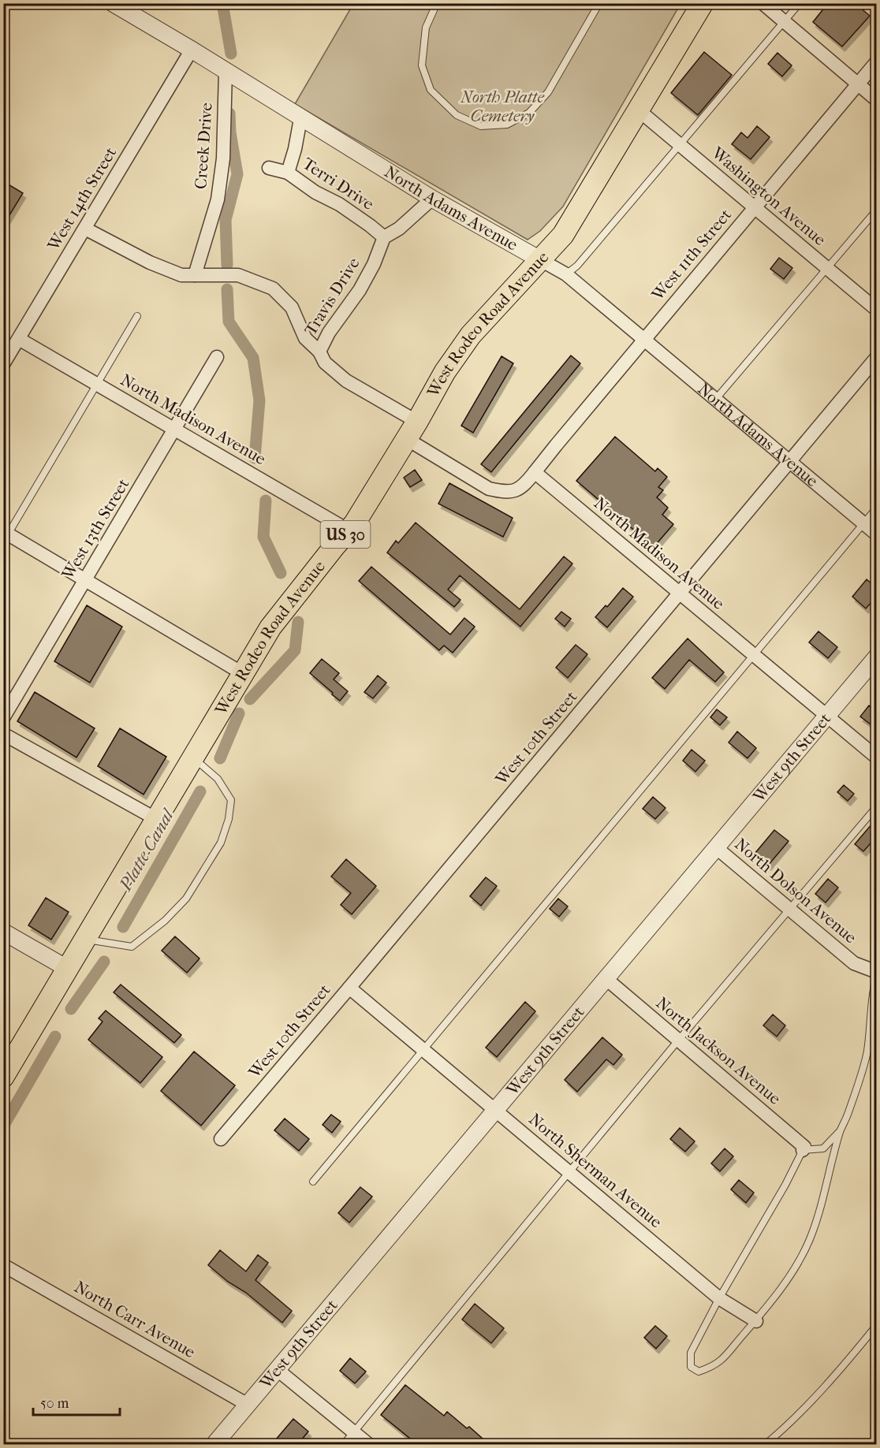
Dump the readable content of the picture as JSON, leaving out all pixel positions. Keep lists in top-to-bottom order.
{
  "streets": {
    "main road": ["West Rodeo Road Avenue", "US 30"],
    "street": [
      "Creek Drive",
      "Terri Drive",
      "Washington Avenue",
      "West 14th Street",
      "North Adams Avenue",
      "West 11th Street",
      "Travis Drive",
      "North Madison Avenue",
      "West 13th Street",
      "West 10th Street",
      "West 9th Street",
      "North Dolson Avenue",
      "North Jackson Avenue",
      "North Sherman Avenue",
      "North Carr Avenue"
    ]
  },
  "crossings": [
    ["Creek Drive", "North Adams Avenue"],
    ["Terri Drive", "Travis Drive"],
    ["Washington Avenue", "West 11th Street"],
    ["Washington Avenue", "West Rodeo Road Avenue"],
    ["West 14th Street", "North Adams Avenue"],
    ["West 14th Street", "North Madison Avenue"],
    ["North Adams Avenue", "West 11th Street"],
    ["North Adams Avenue", "West Rodeo Road Avenue"],
    ["North Adams Avenue", "West 10th Street"],
    ["West 11th Street", "North Madison Avenue"],
    ["West Rodeo Road Avenue", "North Madison Avenue"],
    ["North Madison Avenue", "West 13th Street"],
    ["North Madison Avenue", "West 10th Street"],
    ["North Madison Avenue", "West 9th Street"],
    ["West 10th Street", "North Sherman Avenue"],
    ["West 9th Street", "North Dolson Avenue"],
    ["West 9th Street", "North Jackson Avenue"],
    ["West 9th Street", "North Sherman Avenue"],
    ["West 9th Street", "North Carr Avenue"]
  ],
  "water": ["Platte Canal"],
  "parks": ["North Platte Cemetery"],
  "scale_bar": "50 m"
}
